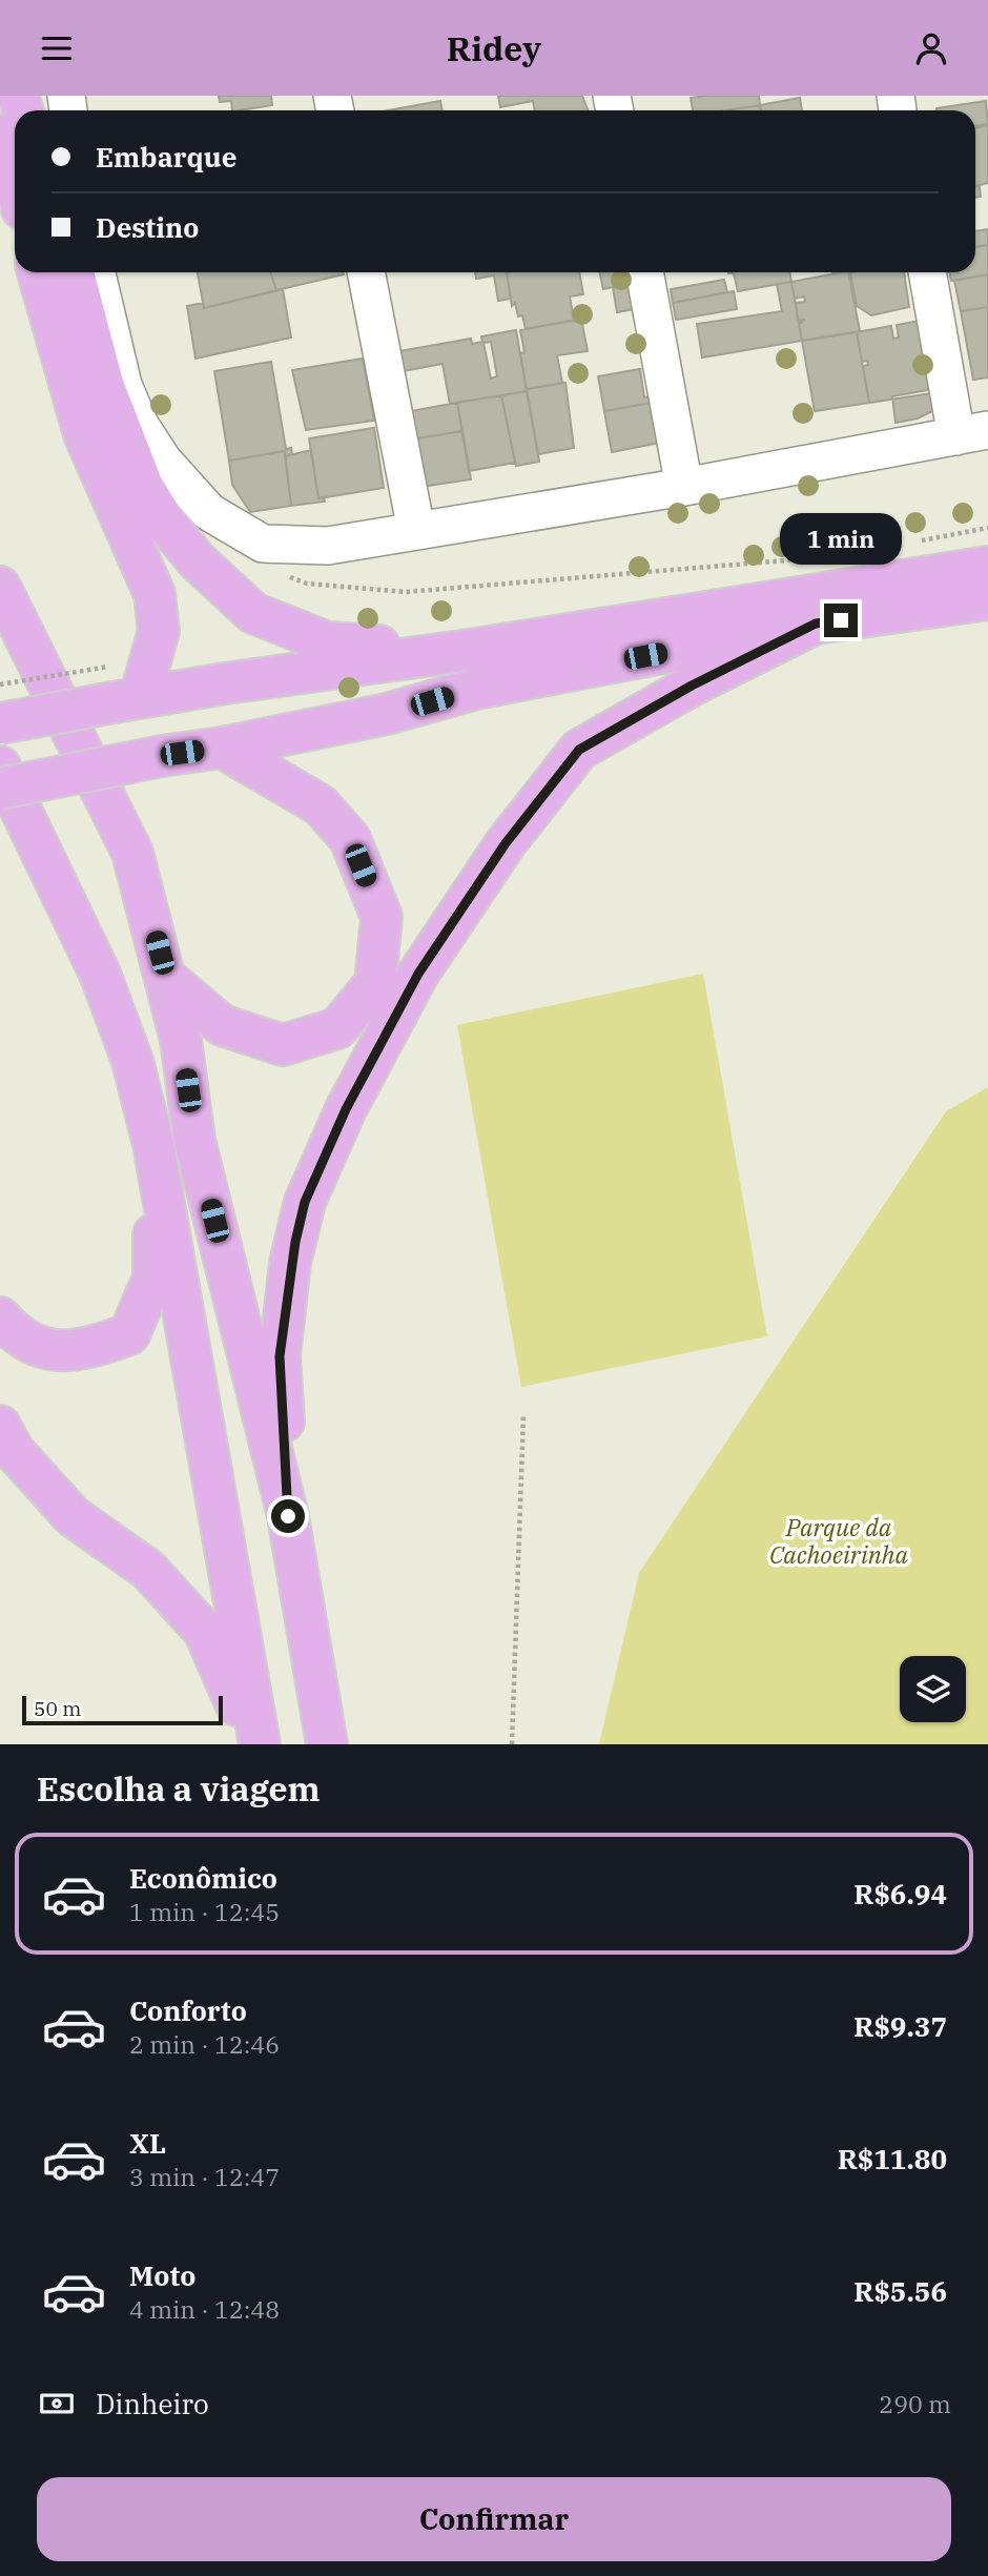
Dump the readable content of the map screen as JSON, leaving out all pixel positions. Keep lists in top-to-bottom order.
{
  "parks": ["Parque da Cachoeirinha"],
  "scale_bar": "50 m",
  "page": {
    "header": "Ridey",
    "banner": ["Embarque", "Destino"],
    "bubble": "1 min",
    "scale": "50 m",
    "heading": "Escolha a viagem",
    "list": [
      {
        "name": "Econômico",
        "note": "1 min · 12:45",
        "value": "R$6.94"
      },
      {
        "name": "Conforto",
        "note": "2 min · 12:46",
        "value": "R$9.37"
      },
      {
        "name": "XL",
        "note": "3 min · 12:47",
        "value": "R$11.80"
      },
      {
        "name": "Moto",
        "note": "4 min · 12:48",
        "value": "R$5.56"
      }
    ],
    "pay": ["Dinheiro", "290 m"],
    "buttons": "Confirmar"
  }
}
